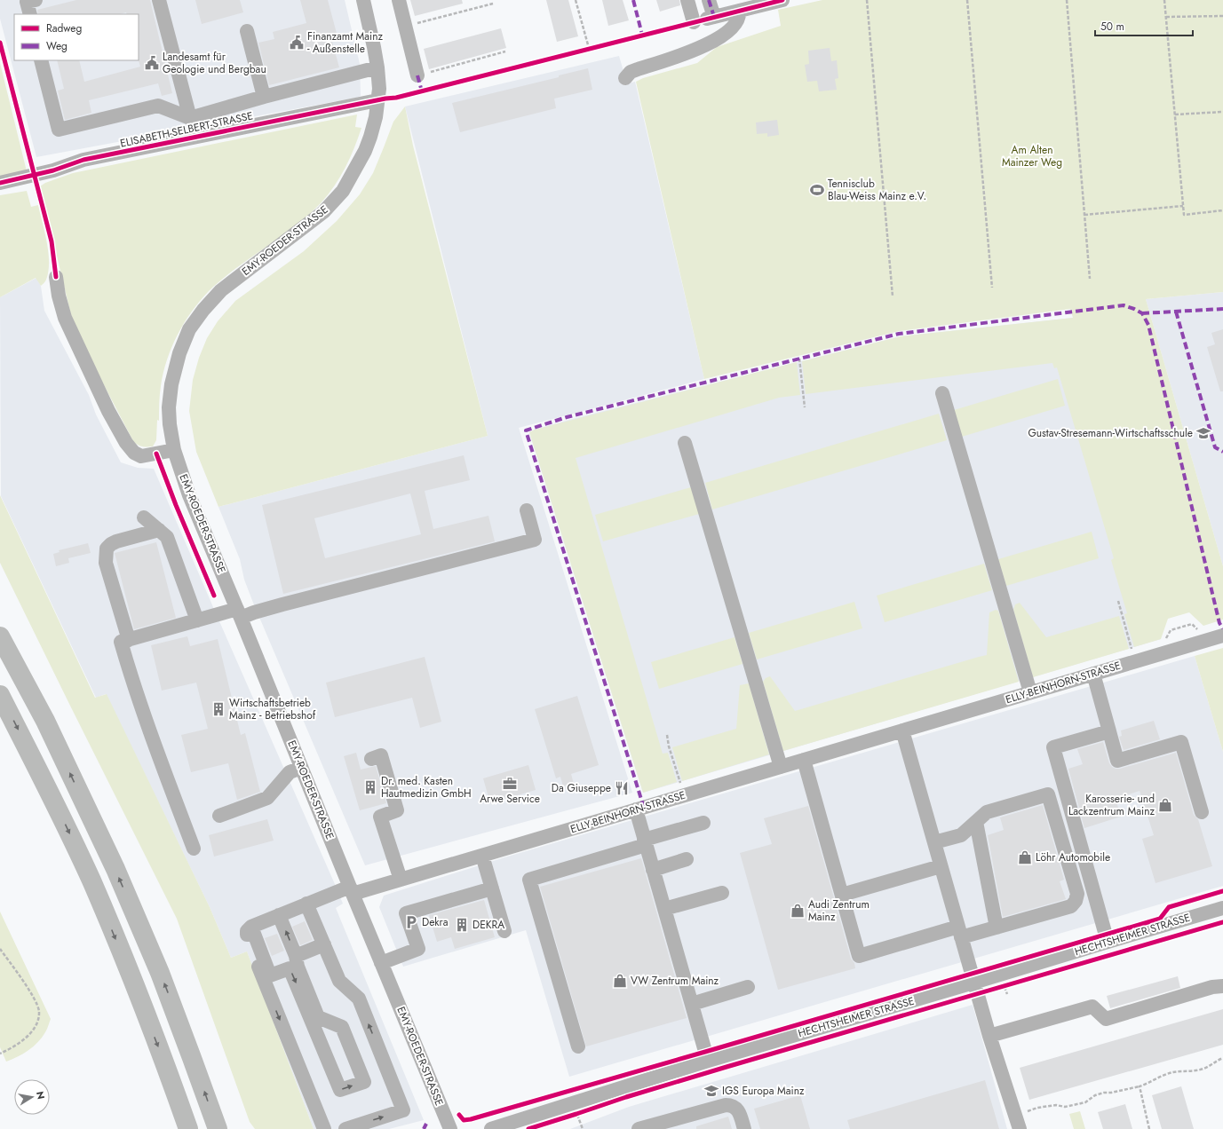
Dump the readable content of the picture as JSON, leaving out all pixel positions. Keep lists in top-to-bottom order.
{
  "streets": {
    "street": [
      "ELISABETH-SELBERT-STRASSE",
      "EMY-ROEDER-STRASSE",
      "ELLY-BEINHORN-STRASSE",
      "HECHTSHEIMER STRASSE"
    ]
  },
  "crossings": [
    ["ELISABETH-SELBERT-STRASSE", "EMY-ROEDER-STRASSE"],
    ["EMY-ROEDER-STRASSE", "ELLY-BEINHORN-STRASSE"]
  ],
  "parks": ["Am Alten Mainzer Weg"],
  "places": {
    "public building": ["Finanzamt Mainz - Außenstelle", "Landesamt für Geologie und Bergbau"],
    "sports": ["Tennisclub Blau-Weiss Mainz e.V."],
    "school or university": ["Gustav-Stresemann-Wirtschaftsschule", "IGS Europa Mainz"],
    "building": ["Wirtschaftsbetrieb Mainz - Betriebshof", "Dr. med. Kasten Hautmedizin GmbH", "DEKRA"],
    "office": ["Arwe Service"],
    "restaurant": ["Da Giuseppe"],
    "shop": [
      "Karosserie- und Lackzentrum Mainz",
      "Löhr Automobile",
      "Audi Zentrum Mainz",
      "VW Zentrum Mainz"
    ],
    "parking": ["Dekra"]
  },
  "legend": ["Radweg", "Weg"],
  "scale_bar": "50 m",
  "north": "right"
}
